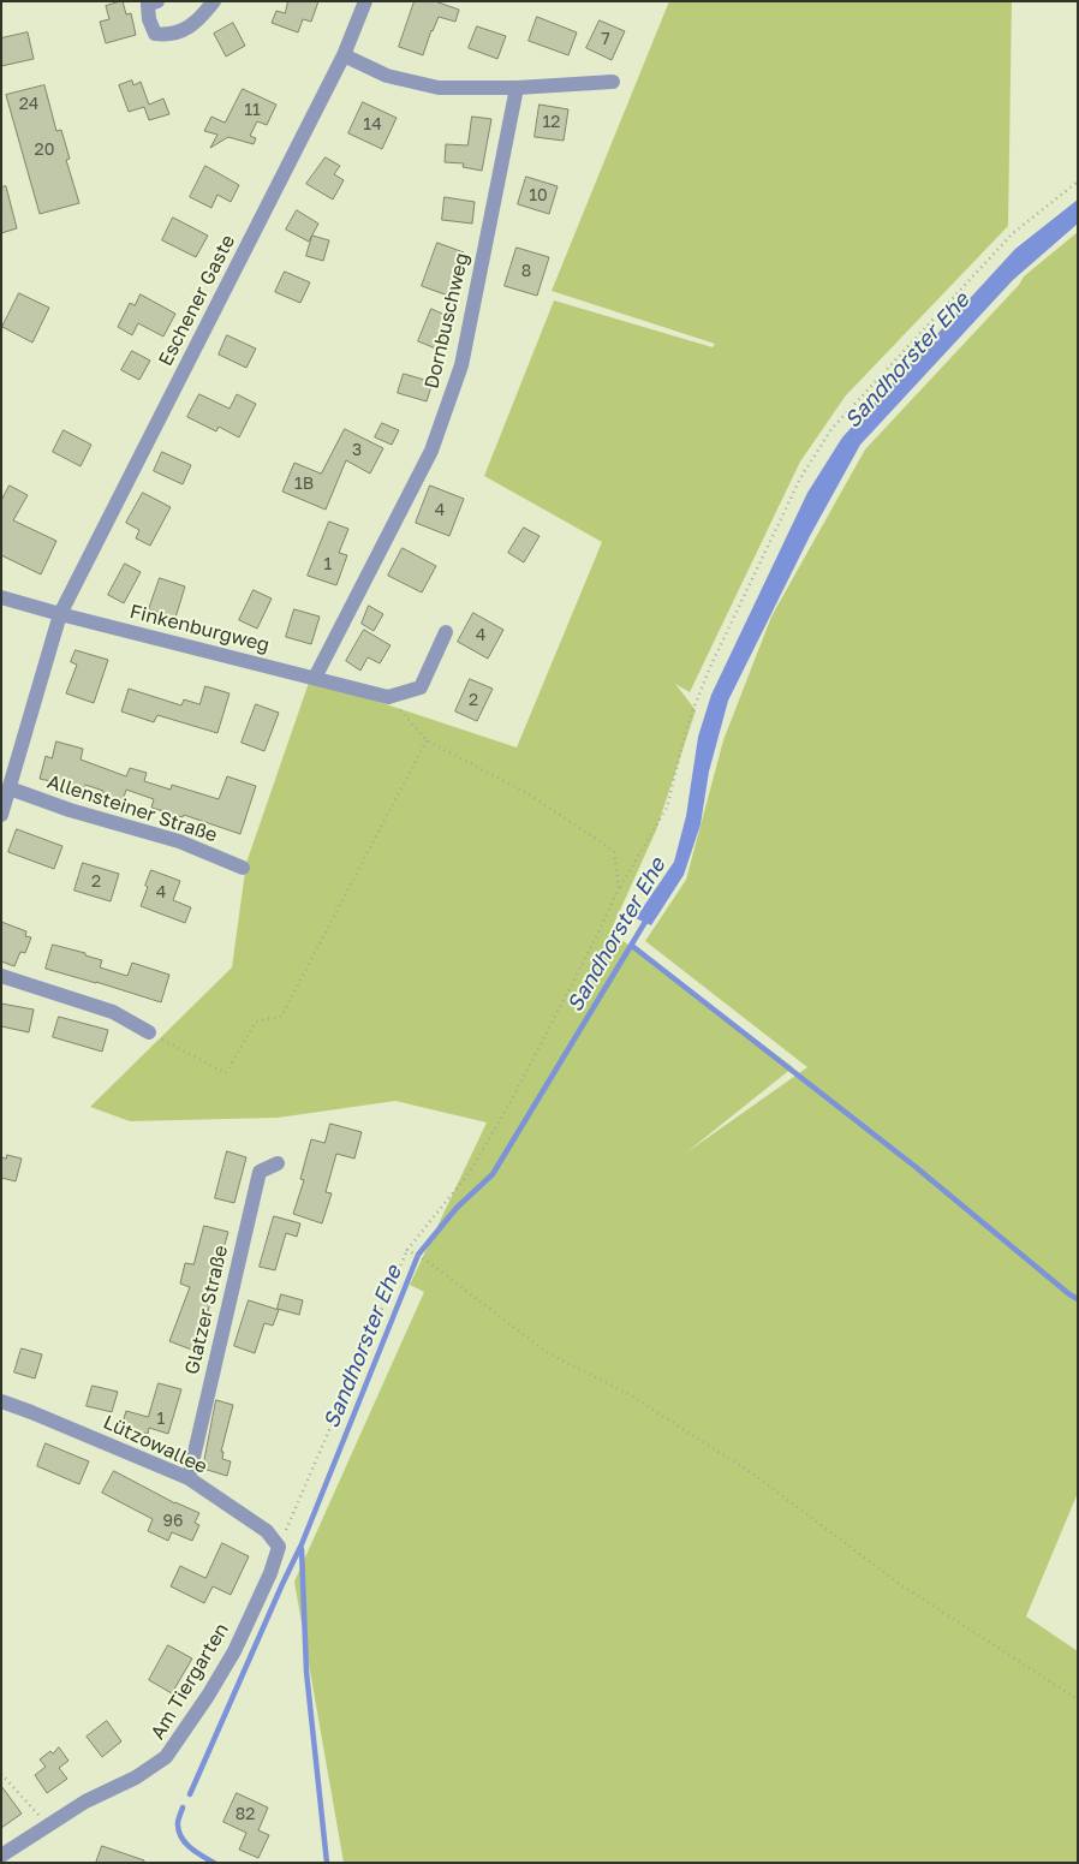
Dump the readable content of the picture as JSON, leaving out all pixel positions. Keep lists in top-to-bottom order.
{
  "streets": {
    "street": [
      "Eschener Gaste",
      "Dornbuschweg",
      "Finkenburgweg",
      "Allensteiner Straße",
      "Glatzer Straße",
      "Lützowallee",
      "Am Tiergarten"
    ]
  },
  "crossings": [
    ["Eschener Gaste", "Finkenburgweg"],
    ["Eschener Gaste", "Allensteiner Straße"],
    ["Dornbuschweg", "Finkenburgweg"],
    ["Glatzer Straße", "Lützowallee"],
    ["Lützowallee", "Am Tiergarten"]
  ],
  "water": ["Sandhorster Ehe"],
  "house_numbers": [
    "7",
    "24",
    "11",
    "12",
    "14",
    "20",
    "10",
    "8",
    "3",
    "1B",
    "4",
    "1",
    "4",
    "2",
    "2",
    "4",
    "1",
    "96",
    "82"
  ]
}
